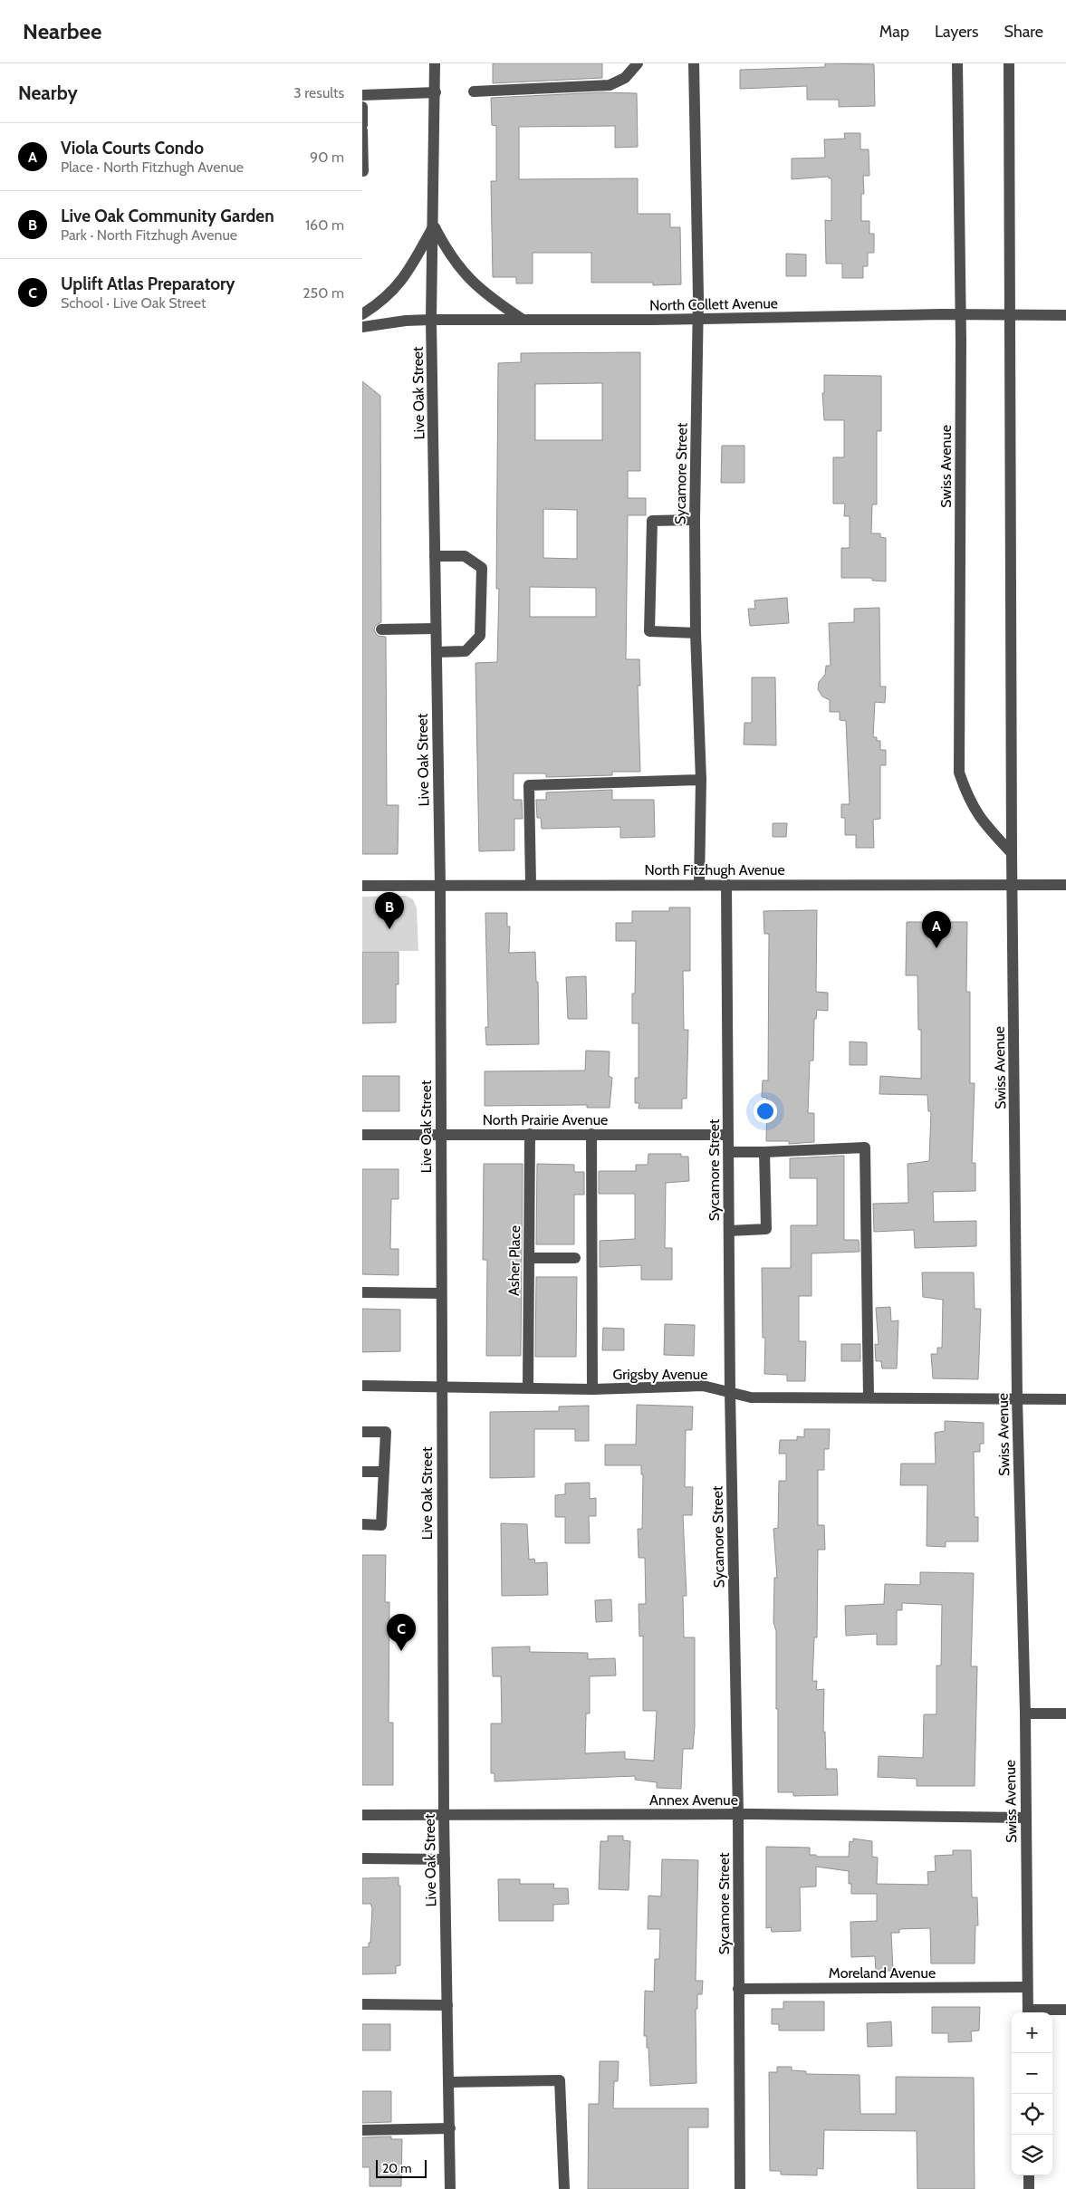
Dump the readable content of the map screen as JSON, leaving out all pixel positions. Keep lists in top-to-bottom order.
{
  "streets": {
    "street": [
      "North Collett Avenue",
      "Live Oak Street",
      "Swiss Avenue",
      "Sycamore Street",
      "North Fitzhugh Avenue",
      "North Prairie Avenue",
      "Asher Place",
      "Grigsby Avenue",
      "Annex Avenue",
      "Moreland Avenue"
    ]
  },
  "crossings": [
    ["North Collett Avenue", "Live Oak Street"],
    ["North Collett Avenue", "Swiss Avenue"],
    ["North Collett Avenue", "Sycamore Street"],
    ["Live Oak Street", "North Fitzhugh Avenue"],
    ["Live Oak Street", "North Prairie Avenue"],
    ["Live Oak Street", "Grigsby Avenue"],
    ["Live Oak Street", "Annex Avenue"],
    ["Swiss Avenue", "North Fitzhugh Avenue"],
    ["Swiss Avenue", "Grigsby Avenue"],
    ["Swiss Avenue", "Annex Avenue"],
    ["Swiss Avenue", "Moreland Avenue"],
    ["Sycamore Street", "North Fitzhugh Avenue"],
    ["Sycamore Street", "North Prairie Avenue"],
    ["Sycamore Street", "Grigsby Avenue"],
    ["Sycamore Street", "Annex Avenue"],
    ["Sycamore Street", "Moreland Avenue"],
    ["North Prairie Avenue", "Asher Place"],
    ["Asher Place", "Grigsby Avenue"]
  ],
  "scale_bar": "20 m",
  "page": {
    "header": "Nearbee",
    "nav": ["Map", "Layers", "Share"],
    "heading": ["Nearby", "3 results"],
    "list": [
      {
        "mark": "A",
        "name": "Viola Courts Condo",
        "note": "Place · North Fitzhugh Avenue",
        "value": "90 m"
      },
      {
        "mark": "B",
        "name": "Live Oak Community Garden",
        "note": "Park · North Fitzhugh Avenue",
        "value": "160 m"
      },
      {
        "mark": "C",
        "name": "Uplift Atlas Preparatory",
        "note": "School · Live Oak Street",
        "value": "250 m"
      }
    ],
    "pins": ["B", "A", "C"],
    "map_buttons": ["+", "−"],
    "scale": "20 m"
  }
}
